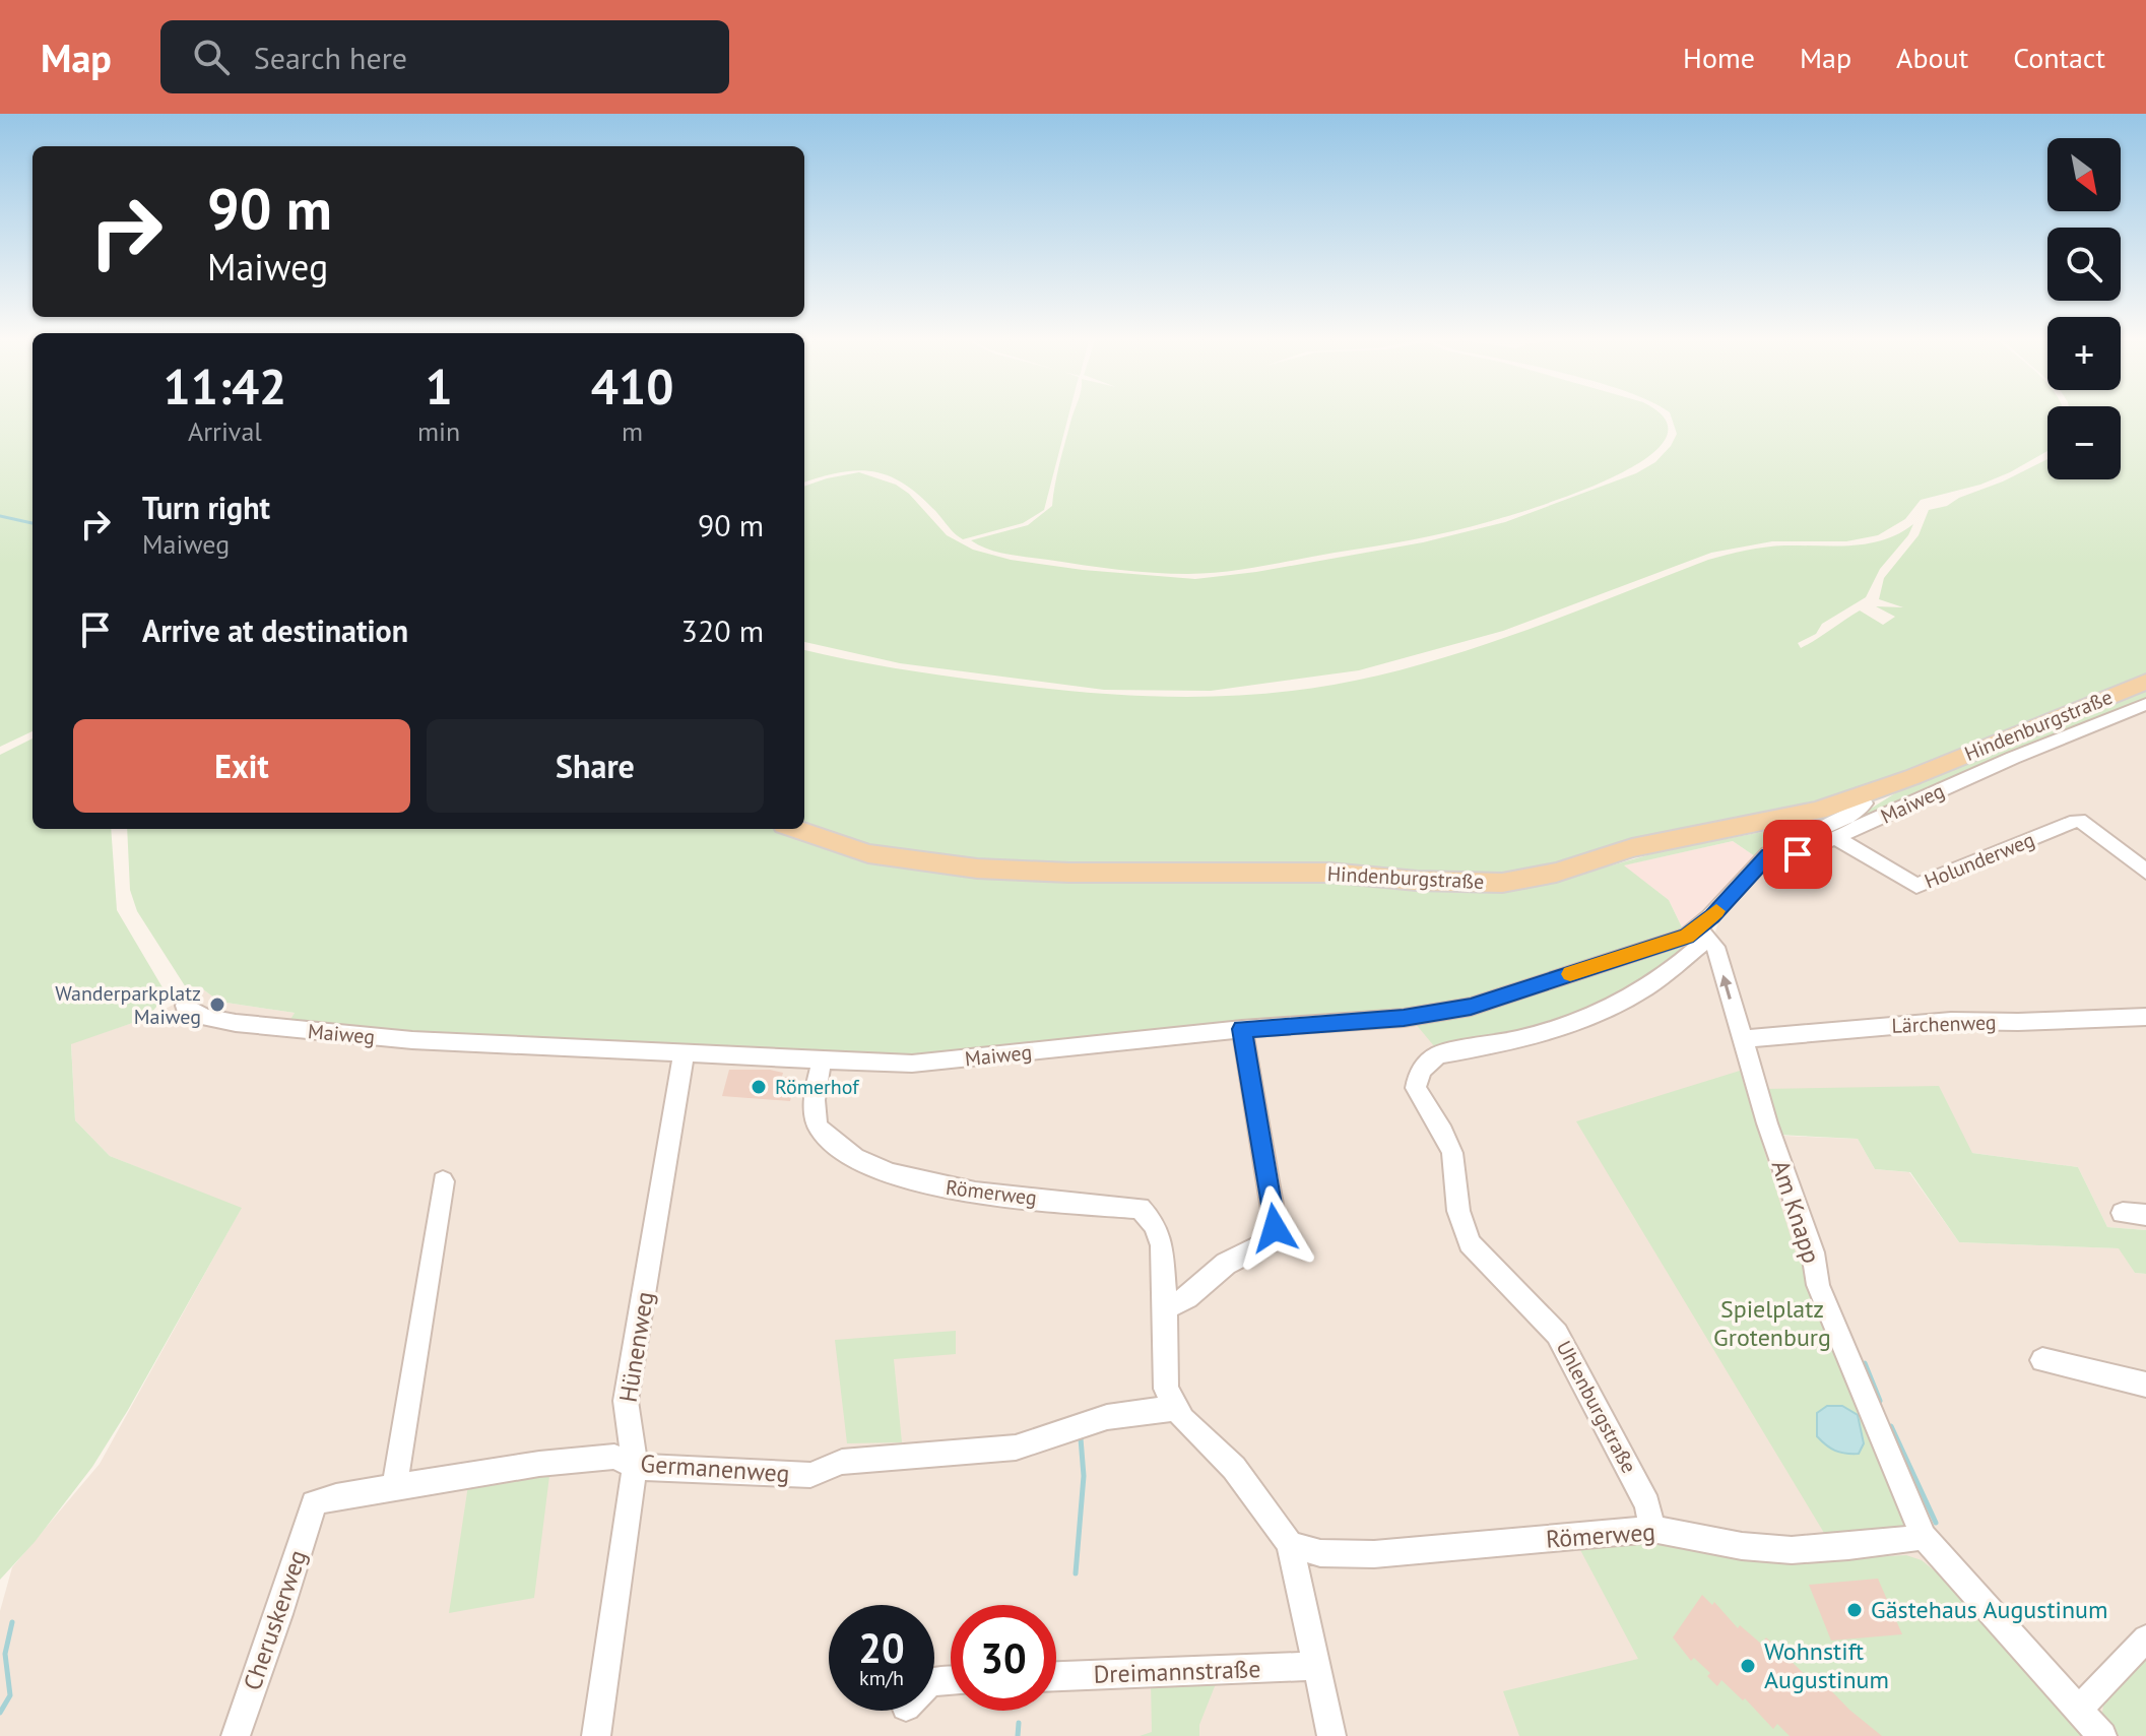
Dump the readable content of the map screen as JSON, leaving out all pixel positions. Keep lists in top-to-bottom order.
{
  "streets": {
    "main road": ["Hindenburgstraße"],
    "street": [
      "Maiweg",
      "Holunderweg",
      "Lärchenweg",
      "Römerweg",
      "Am Knapp",
      "Hünenweg",
      "Uhlenburgstraße",
      "Germanenweg",
      "Cheruskerweg",
      "Dreimannstraße"
    ]
  },
  "crossings": [
    ["Hindenburgstraße", "Maiweg"],
    ["Maiweg", "Holunderweg"],
    ["Maiweg", "Römerweg"],
    ["Maiweg", "Am Knapp"],
    ["Maiweg", "Hünenweg"],
    ["Maiweg", "Uhlenburgstraße"],
    ["Lärchenweg", "Am Knapp"],
    ["Römerweg", "Am Knapp"],
    ["Römerweg", "Uhlenburgstraße"],
    ["Römerweg", "Germanenweg"],
    ["Am Knapp", "Uhlenburgstraße"],
    ["Hünenweg", "Germanenweg"],
    ["Germanenweg", "Cheruskerweg"]
  ],
  "parks": ["Spielplatz Grotenburg"],
  "places": [
    "Wanderparkplatz Maiweg",
    "Römerhof",
    "Gästehaus Augustinum",
    "Wohnstift Augustinum"
  ],
  "north": "bottom right",
  "page": {
    "header": "Map",
    "search": "Search here",
    "nav": [
      "Home",
      "Map",
      "About",
      "Contact"
    ],
    "map_buttons": ["+", "−"],
    "turn": ["90 m", "Maiweg"],
    "eta": [
      "11:42",
      "Arrival",
      "1",
      "min",
      "410",
      "m"
    ],
    "list": [
      {
        "name": "Turn right",
        "note": "Maiweg",
        "value": "90 m"
      },
      {
        "name": "Arrive at destination",
        "value": "320 m"
      }
    ],
    "buttons": ["Exit", "Share"],
    "speed": "20 km/h",
    "limit": "30"
  }
}
